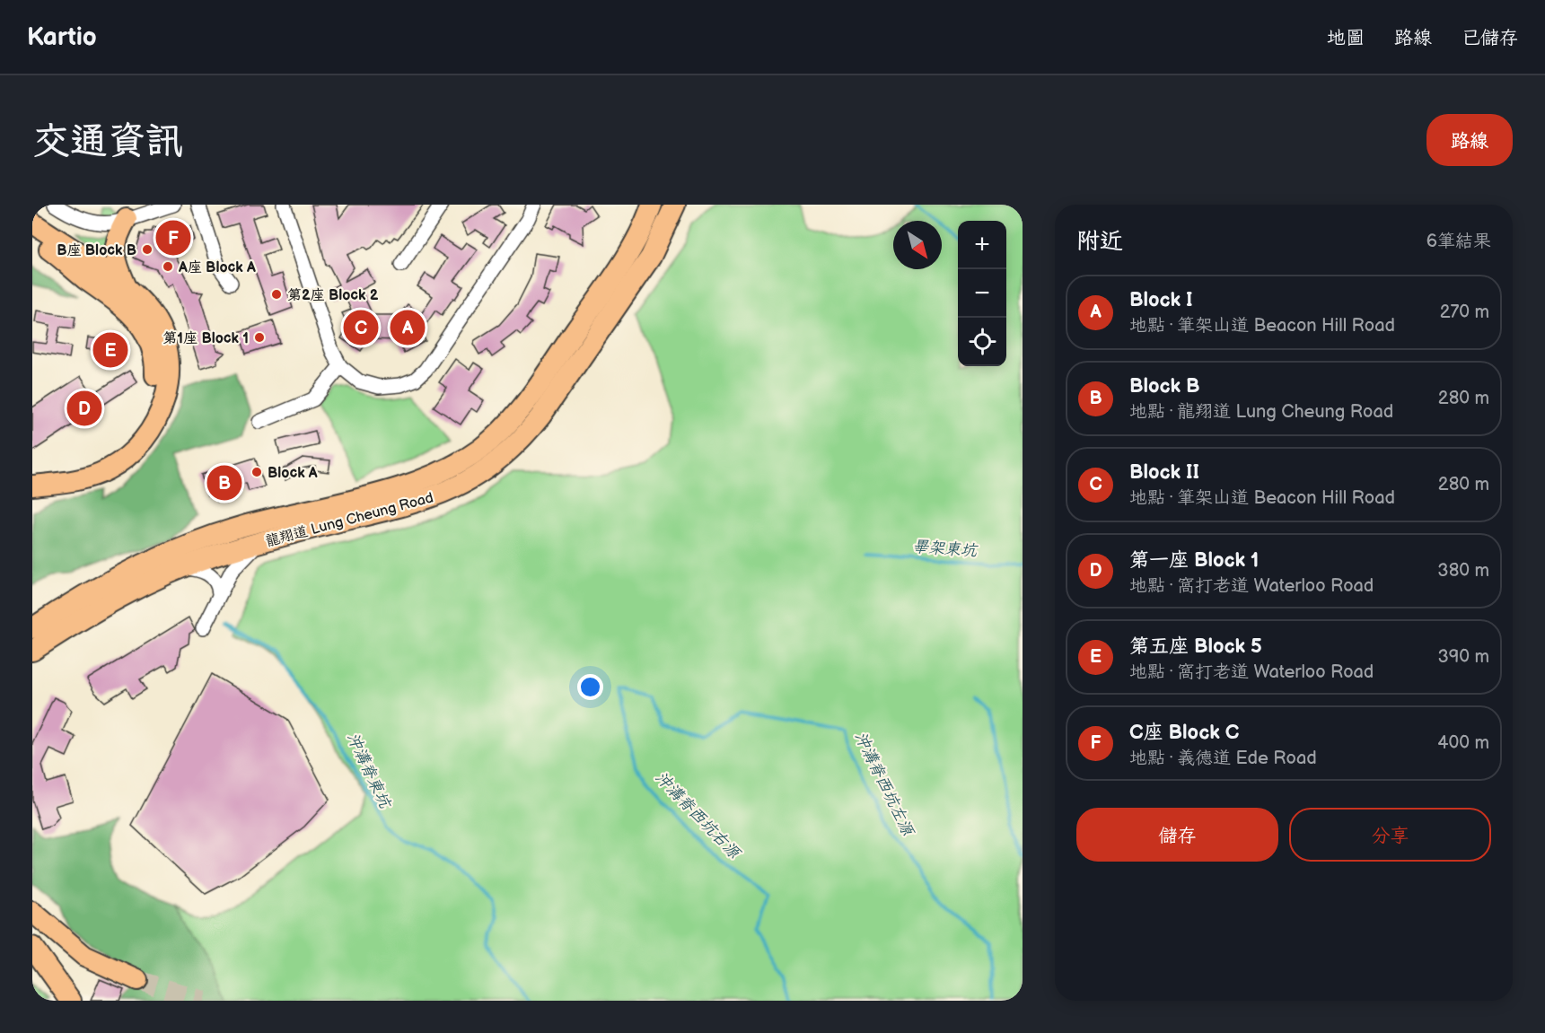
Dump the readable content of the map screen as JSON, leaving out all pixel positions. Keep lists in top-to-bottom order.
{
  "streets": {
    "highway": ["龍翔道 Lung Cheung Road"]
  },
  "water": [
    "畢架東坑",
    "沖溝脊東坑",
    "沖溝脊西坑左源",
    "沖溝脊西坑右源"
  ],
  "places": [
    "B座 Block B",
    "A座 Block A",
    "第2座 Block 2",
    "第1座 Block 1",
    "Block A"
  ],
  "north": "bottom right",
  "page": {
    "header": "Kartio",
    "nav": ["地圖", "路線", "已儲存"],
    "buttons": [
      "路線",
      ["儲存", "分享"]
    ],
    "title": "交通資訊",
    "heading": ["附近", "6筆結果"],
    "pins": [
      "F",
      "A",
      "C",
      "E",
      "D",
      "B"
    ],
    "map_buttons": ["+", "−"],
    "list": [
      {
        "mark": "A",
        "name": "Block I",
        "note": "地點 · 筆架山道 Beacon Hill Road",
        "value": "270 m"
      },
      {
        "mark": "B",
        "name": "Block B",
        "note": "地點 · 龍翔道 Lung Cheung Road",
        "value": "280 m"
      },
      {
        "mark": "C",
        "name": "Block II",
        "note": "地點 · 筆架山道 Beacon Hill Road",
        "value": "280 m"
      },
      {
        "mark": "D",
        "name": "第一座 Block 1",
        "note": "地點 · 窩打老道 Waterloo Road",
        "value": "380 m"
      },
      {
        "mark": "E",
        "name": "第五座 Block 5",
        "note": "地點 · 窩打老道 Waterloo Road",
        "value": "390 m"
      },
      {
        "mark": "F",
        "name": "C座 Block C",
        "note": "地點 · 義德道 Ede Road",
        "value": "400 m"
      }
    ]
  }
}
